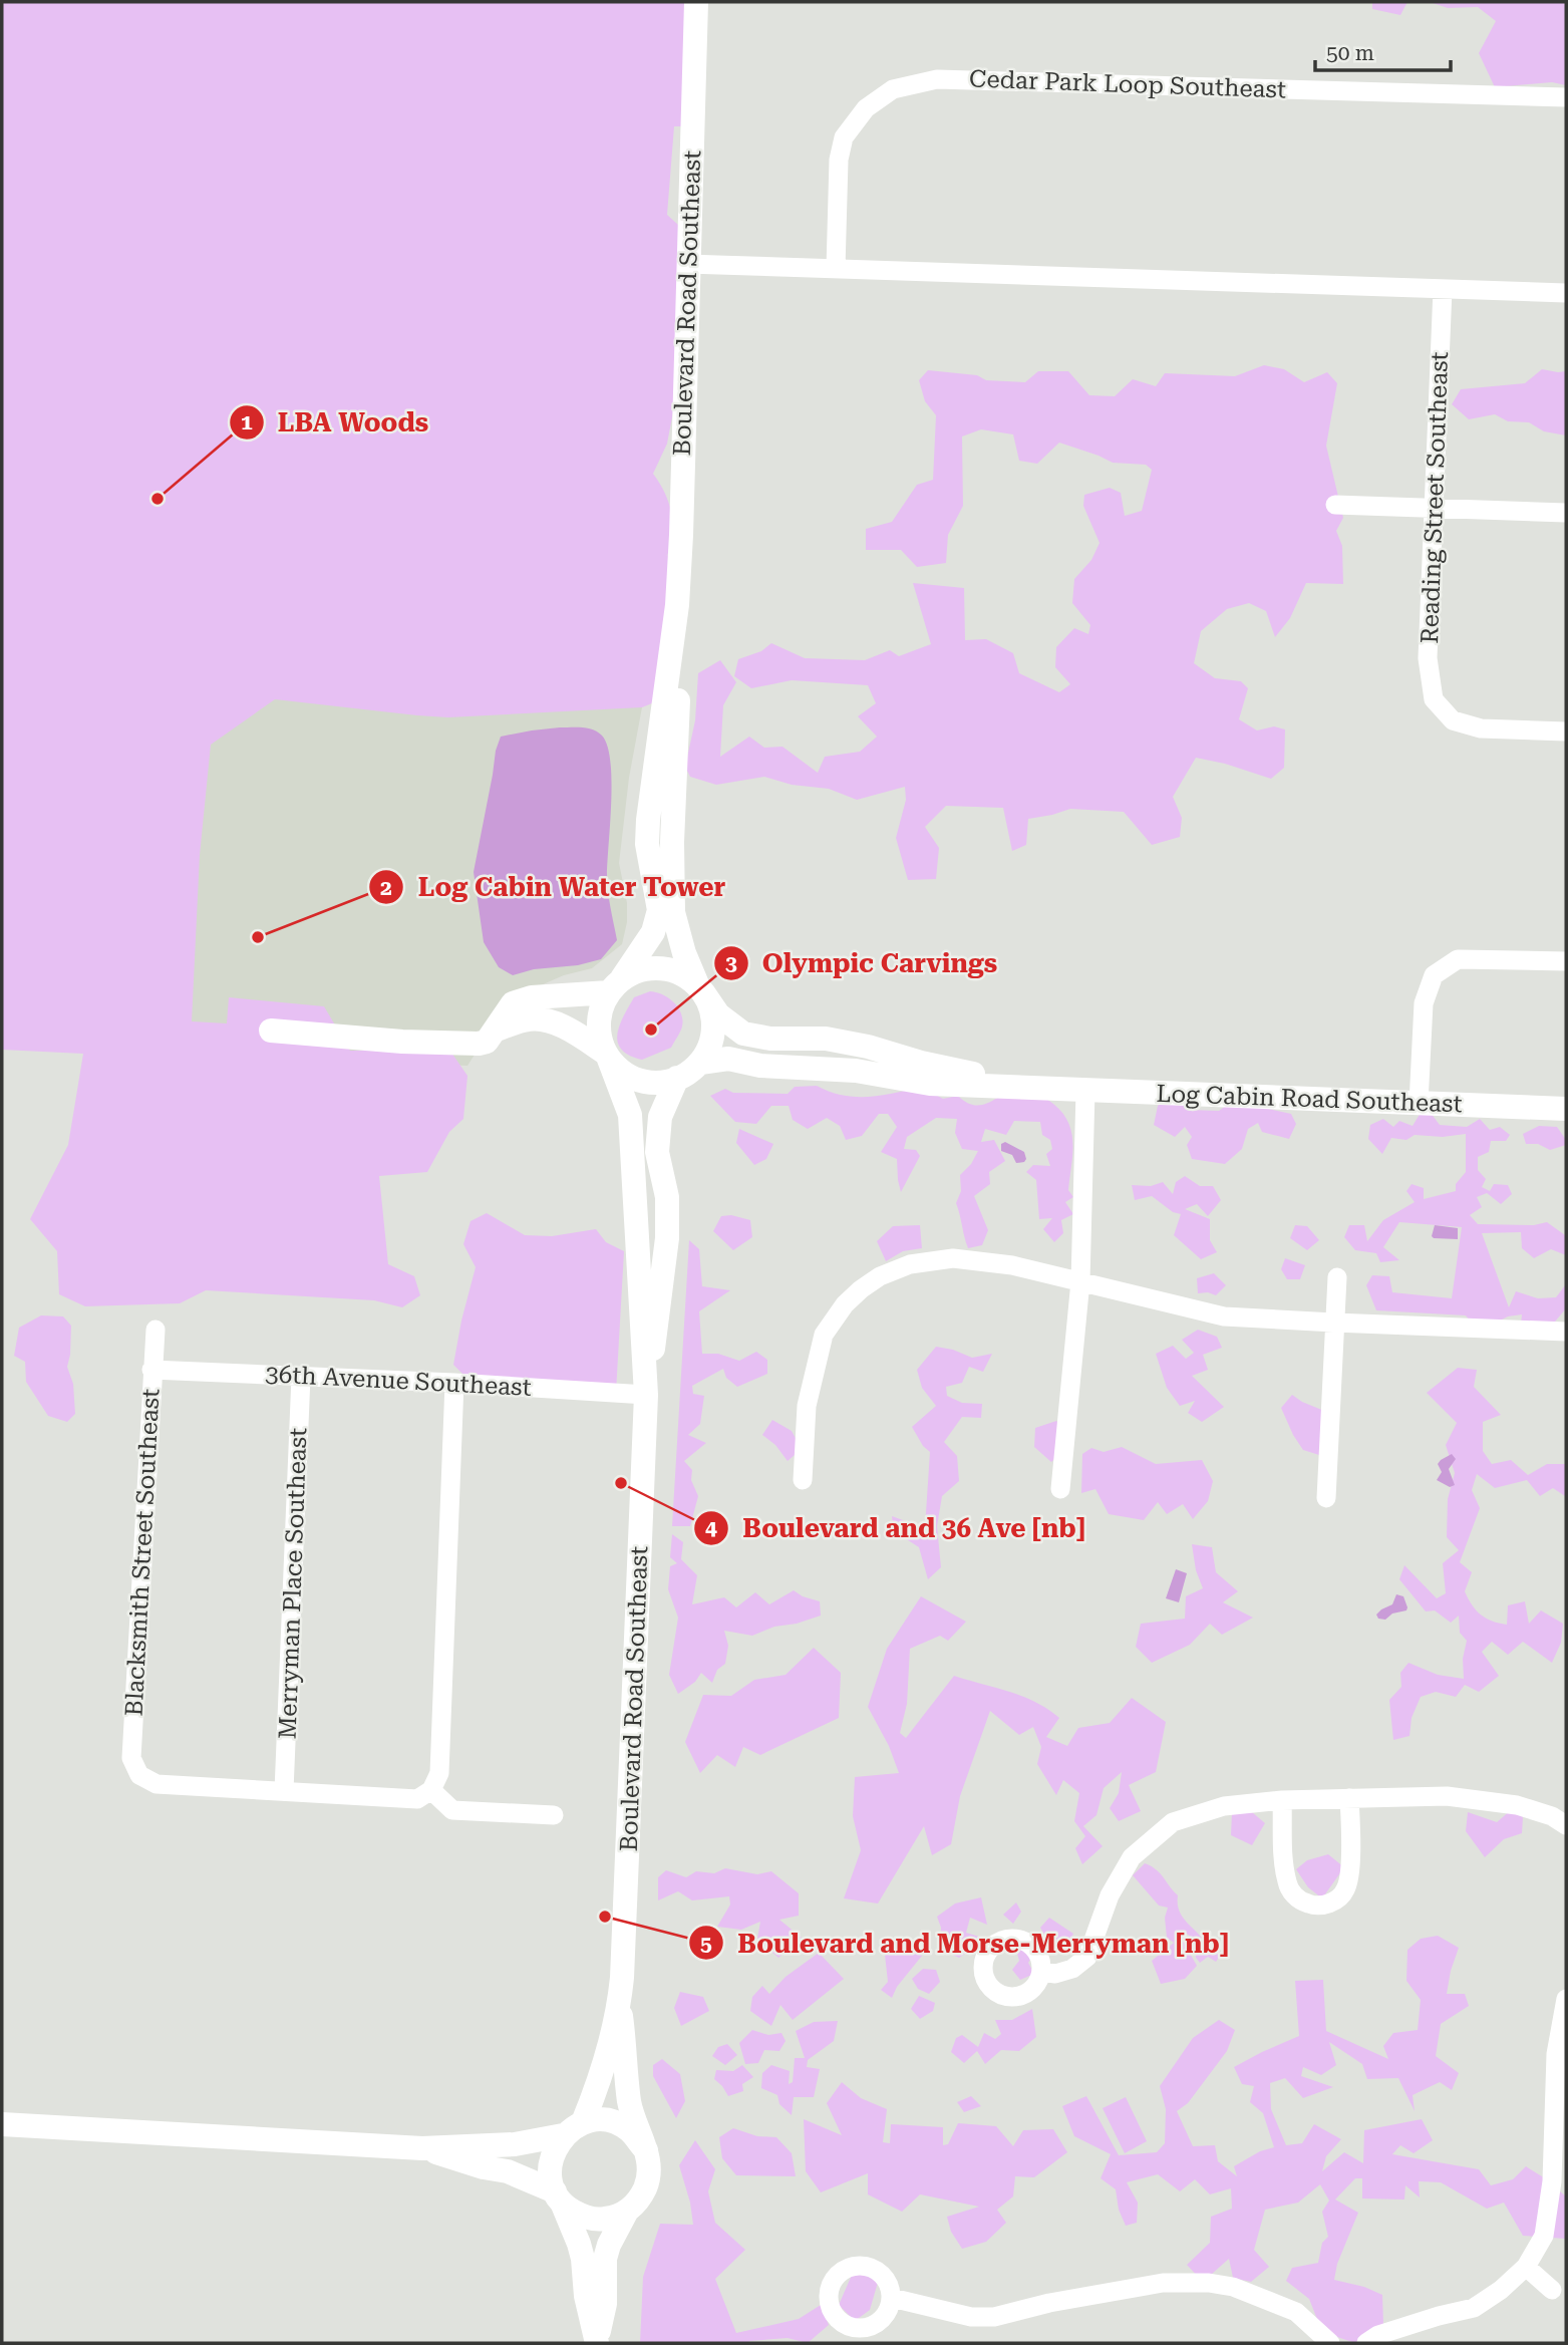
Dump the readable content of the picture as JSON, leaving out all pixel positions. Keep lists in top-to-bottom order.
{
  "streets": {
    "street": [
      "Cedar Park Loop Southeast",
      "Boulevard Road Southeast",
      "Reading Street Southeast",
      "Log Cabin Road Southeast",
      "36th Avenue Southeast",
      "Blacksmith Street Southeast",
      "Merryman Place Southeast"
    ]
  },
  "crossings": [
    ["Boulevard Road Southeast", "Log Cabin Road Southeast"],
    ["Boulevard Road Southeast", "36th Avenue Southeast"],
    ["36th Avenue Southeast", "Blacksmith Street Southeast"],
    ["36th Avenue Southeast", "Merryman Place Southeast"],
    ["Blacksmith Street Southeast", "Merryman Place Southeast"]
  ],
  "places": [
    "LBA Woods",
    "Log Cabin Water Tower",
    "Olympic Carvings",
    "Boulevard and 36 Ave [nb]",
    "Boulevard and Morse-Merryman [nb]"
  ],
  "scale_bar": "50 m"
}
